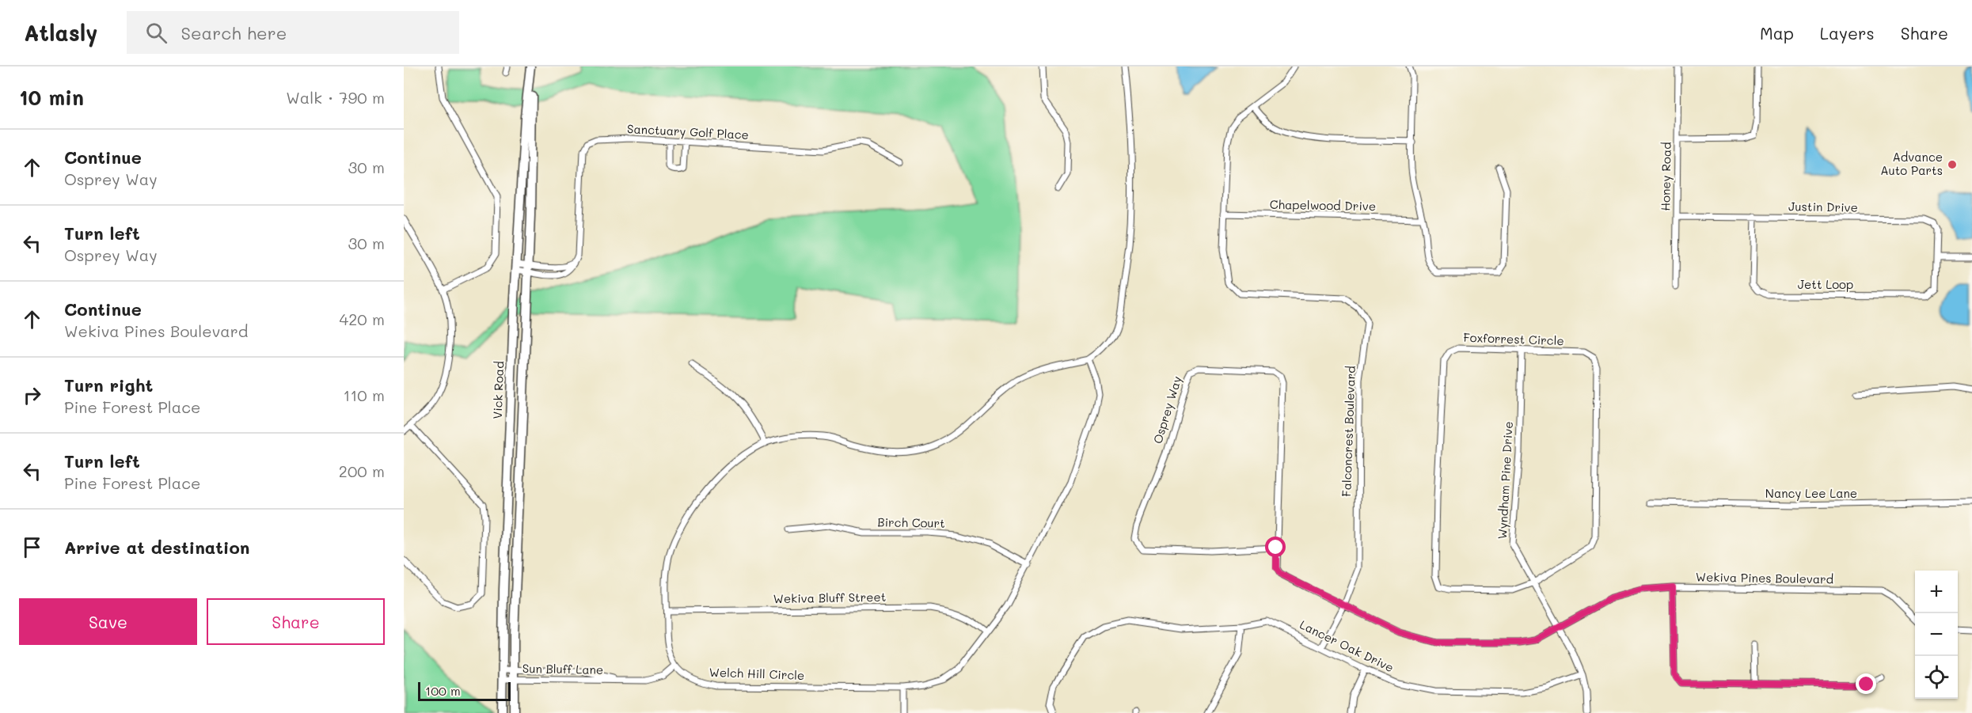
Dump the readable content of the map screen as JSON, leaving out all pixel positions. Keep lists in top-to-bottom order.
{
  "streets": {
    "street": [
      "Sanctuary Golf Place",
      "Honey Road",
      "Chapelwood Drive",
      "Justin Drive",
      "Jett Loop",
      "Foxforrest Circle",
      "Vick Road",
      "Osprey Way",
      "Falconcrest Boulevard",
      "Wyndham Pine Drive",
      "Nancy Lee Lane",
      "Birch Court",
      "Wekiva Pines Boulevard",
      "Wekiva Bluff Street",
      "Lancer Oak Drive",
      "Sun Bluff Lane",
      "Welch Hill Circle"
    ]
  },
  "crossings": [
    ["Honey Road", "Justin Drive"],
    ["Chapelwood Drive", "Falconcrest Boulevard"],
    ["Justin Drive", "Jett Loop"],
    ["Foxforrest Circle", "Wyndham Pine Drive"],
    ["Vick Road", "Sun Bluff Lane"],
    ["Osprey Way", "Wekiva Pines Boulevard"],
    ["Falconcrest Boulevard", "Wekiva Pines Boulevard"],
    ["Falconcrest Boulevard", "Lancer Oak Drive"],
    ["Wyndham Pine Drive", "Wekiva Pines Boulevard"],
    ["Wyndham Pine Drive", "Lancer Oak Drive"],
    ["Birch Court", "Welch Hill Circle"],
    ["Wekiva Bluff Street", "Welch Hill Circle"],
    ["Sun Bluff Lane", "Welch Hill Circle"]
  ],
  "places": ["Advance Auto Parts"],
  "scale_bar": "100 m",
  "page": {
    "header": "Atlasly",
    "search": "Search here",
    "nav": ["Map", "Layers", "Share"],
    "heading": ["10 min", "Walk · 790 m"],
    "list": [
      ["Continue", "Osprey Way", "30 m"],
      ["Turn left", "Osprey Way", "30 m"],
      ["Continue", "Wekiva Pines Boulevard", "420 m"],
      ["Turn right", "Pine Forest Place", "110 m"],
      ["Turn left", "Pine Forest Place", "200 m"],
      "Arrive at destination"
    ],
    "map_buttons": ["+", "−"],
    "buttons": ["Save", "Share"],
    "scale": "100 m"
  }
}
